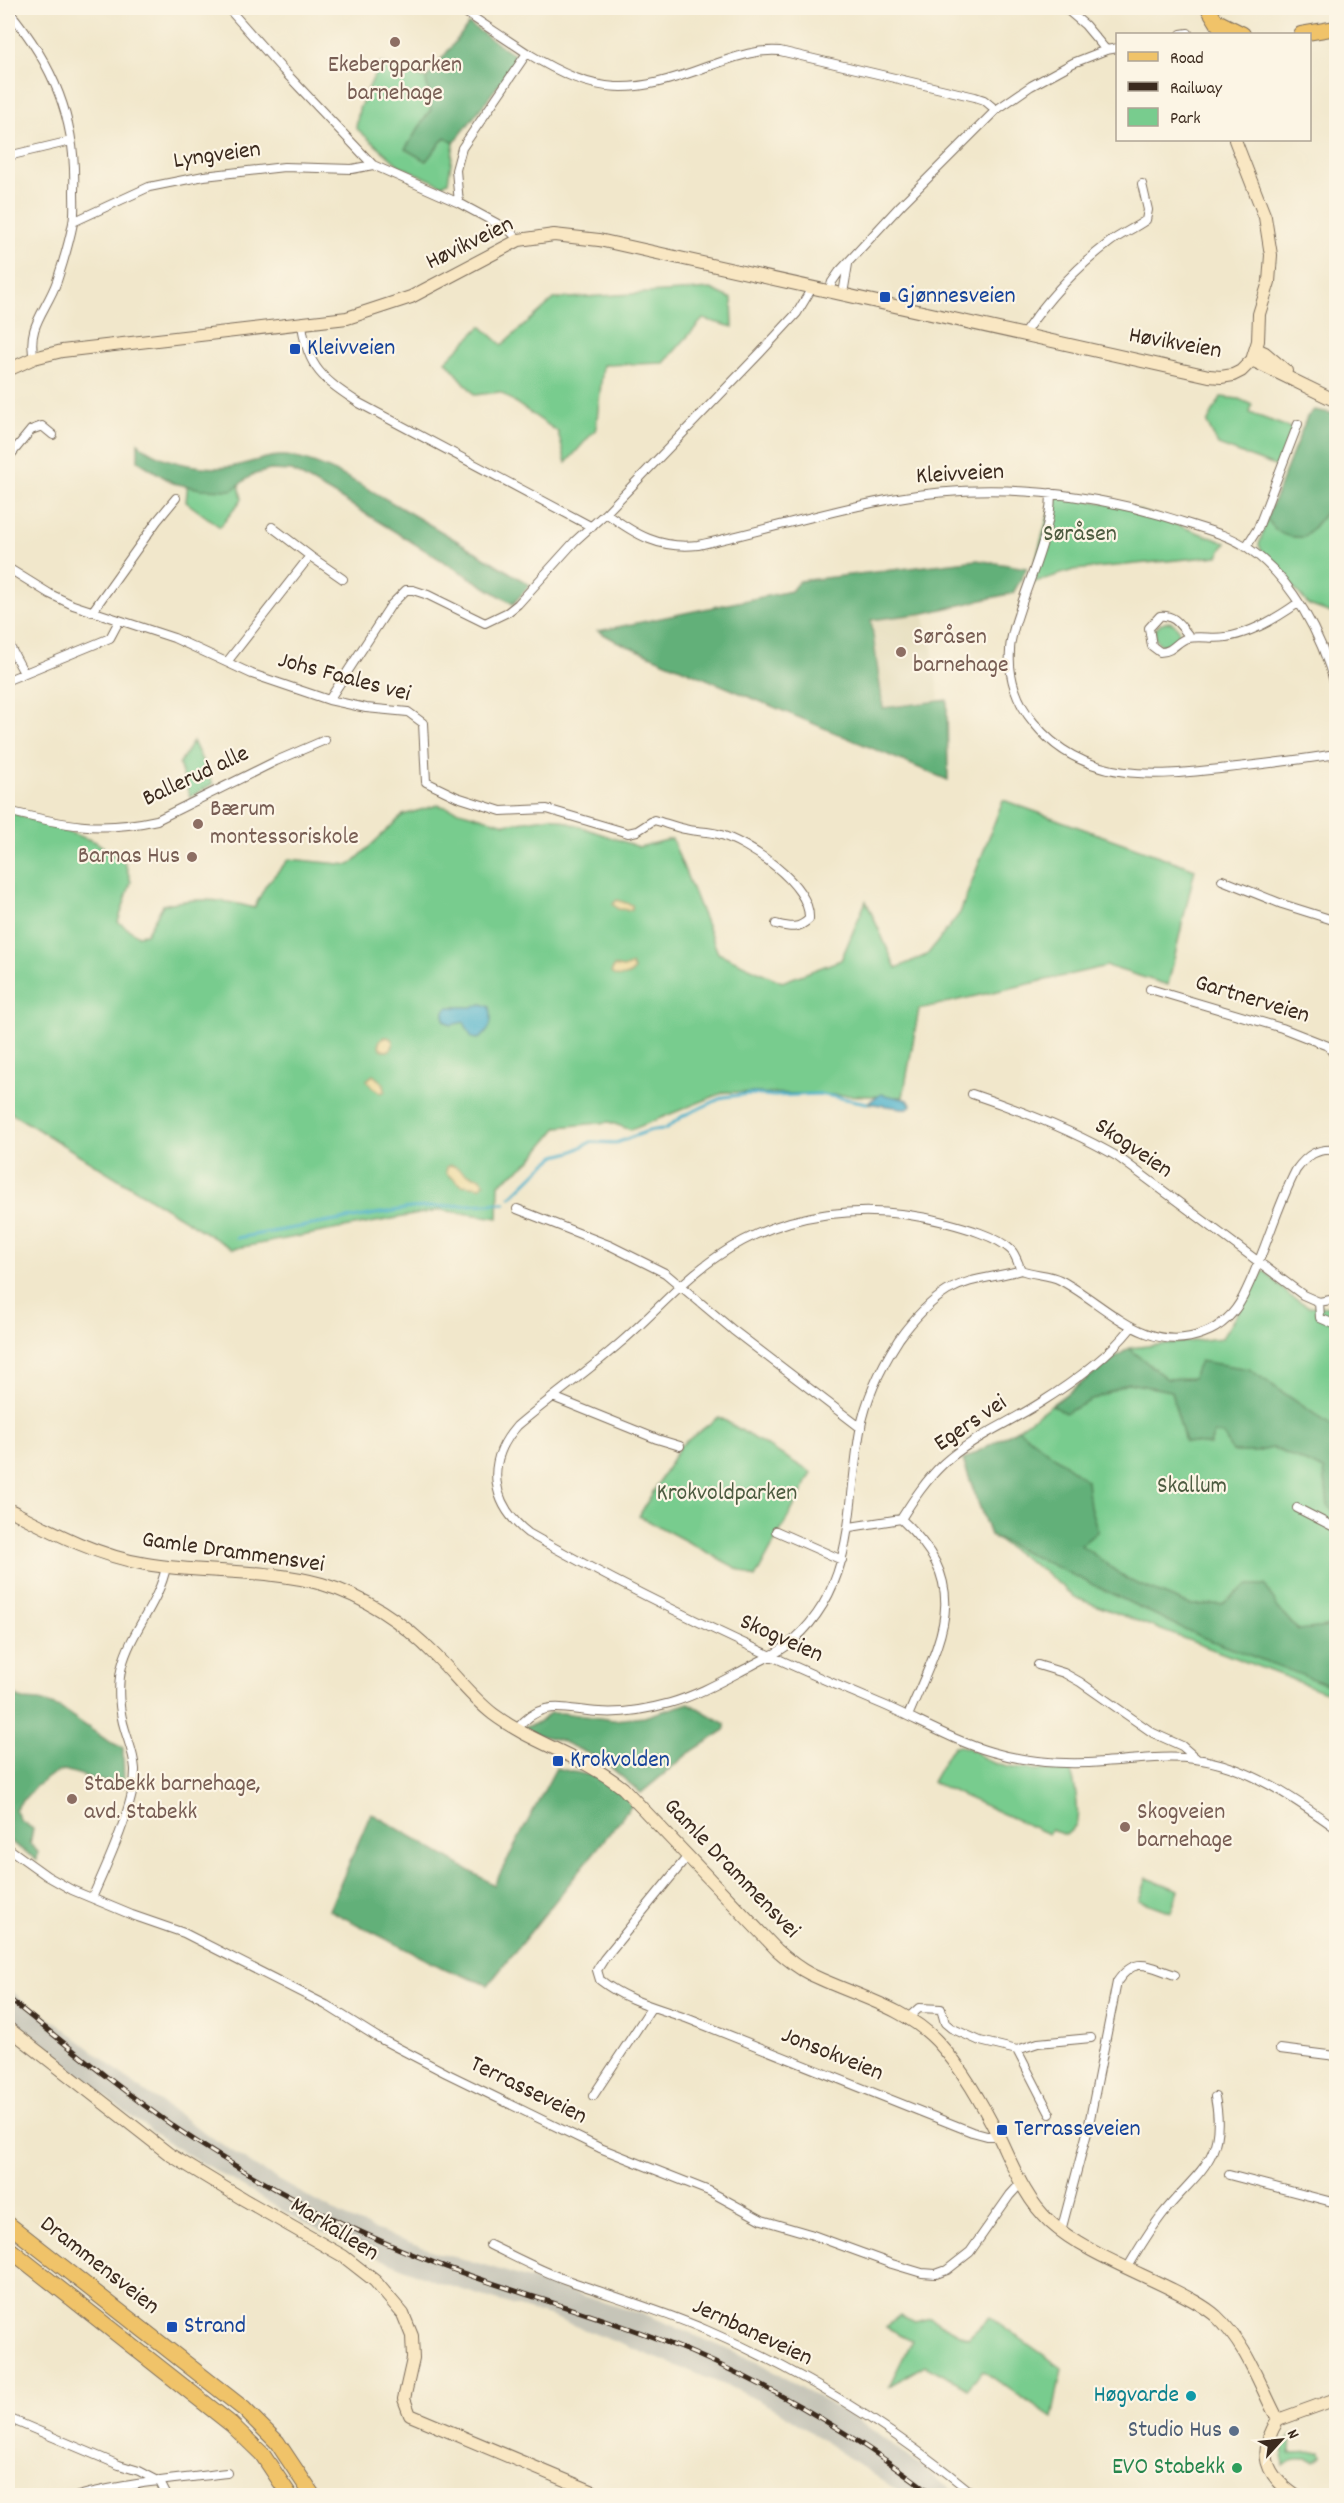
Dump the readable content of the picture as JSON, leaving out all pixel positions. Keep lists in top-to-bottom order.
{
  "streets": {
    "highway": ["Drammensveien"],
    "main road": ["Høvikveien", "Gamle Drammensvei", "Markalleen"],
    "street": [
      "Lyngveien",
      "Kleivveien",
      "Johs Faales vei",
      "Ballerud alle",
      "Gartnerveien",
      "Skogveien",
      "Egers vei",
      "Jonsokveien",
      "Terrasseveien",
      "Jernbaneveien"
    ]
  },
  "crossings": [
    ["Gamle Drammensvei", "Jonsokveien"],
    ["Gamle Drammensvei", "Terrasseveien"]
  ],
  "parks": ["Søråsen", "Skallum", "Krokvoldparken"],
  "places": {
    "other": [
      "Ekebergparken barnehage",
      "Søråsen barnehage",
      "Bærum montessoriskole",
      "Barnas Hus",
      "Stabekk barnehage, avd. Stabekk",
      "Skogveien barnehage",
      "Høgvarde",
      "Studio Hus",
      "EVO Stabekk"
    ],
    "transit": [
      "Gjønnesveien",
      "Kleivveien",
      "Krokvolden",
      "Terrasseveien",
      "Strand"
    ]
  },
  "legend": ["Road", "Railway", "Park"],
  "north": "top right"
}
